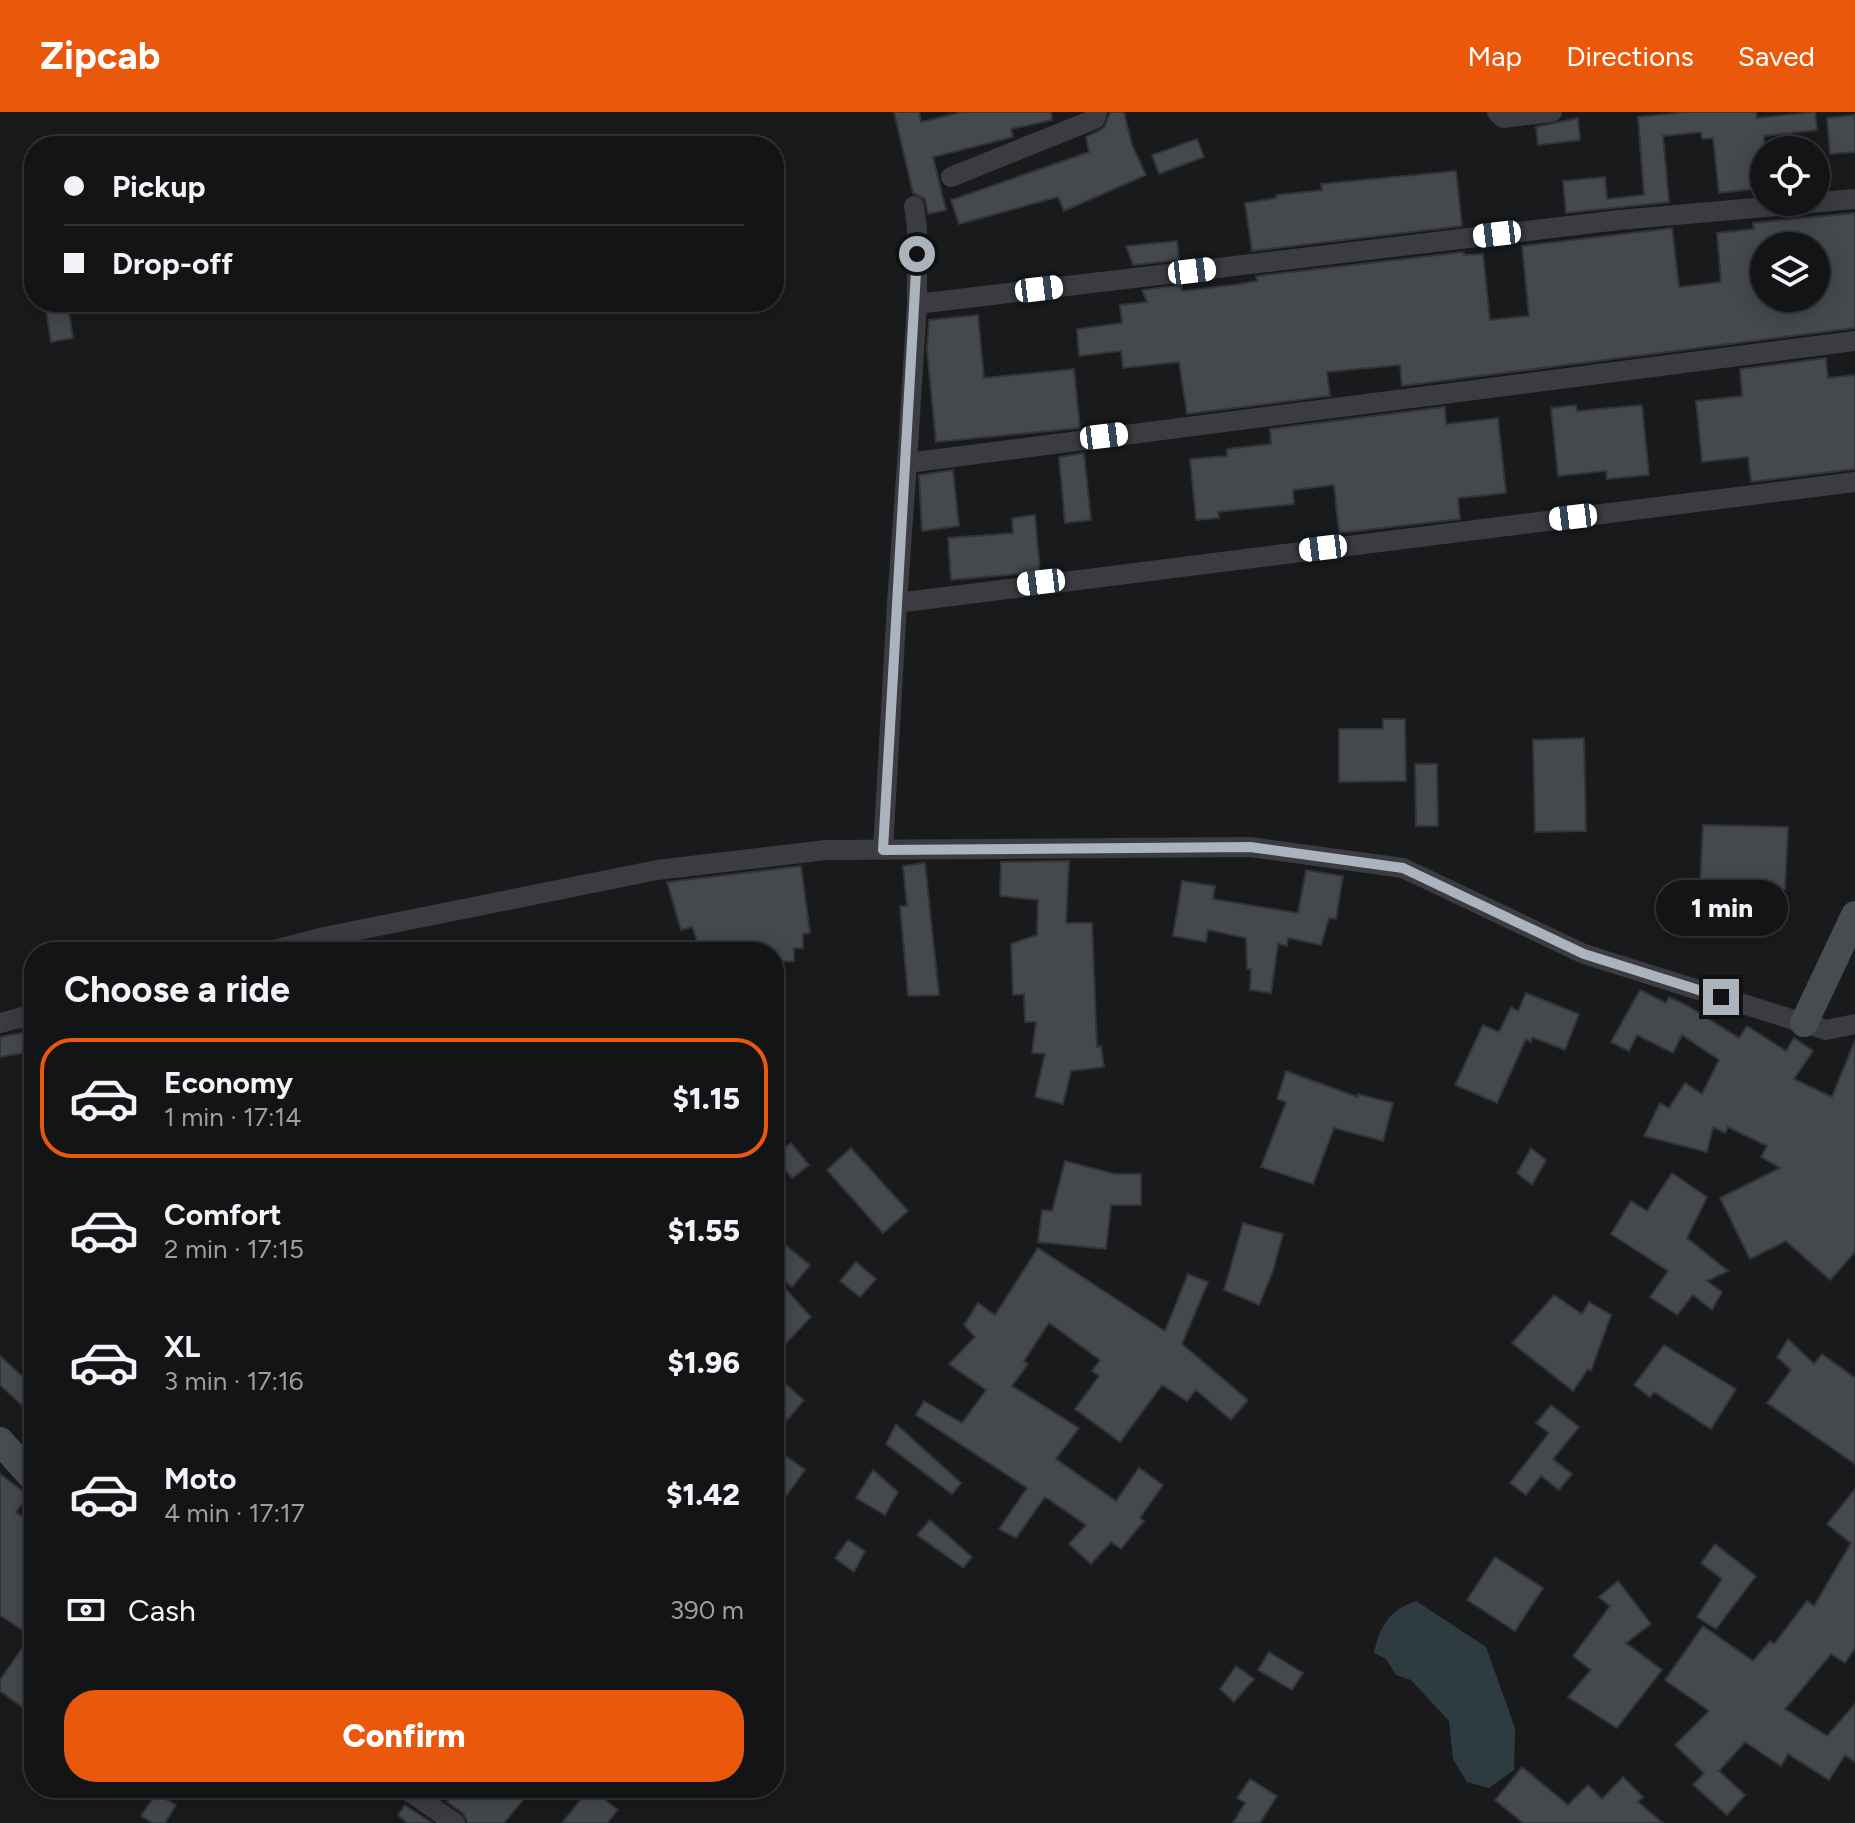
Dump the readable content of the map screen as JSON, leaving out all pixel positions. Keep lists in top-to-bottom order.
{
  "page": {
    "header": "Zipcab",
    "nav": ["Map", "Directions", "Saved"],
    "banner": ["Pickup", "Drop-off"],
    "bubble": "1 min",
    "heading": "Choose a ride",
    "list": [
      {
        "name": "Economy",
        "note": "1 min · 17:14",
        "value": "$1.15"
      },
      {
        "name": "Comfort",
        "note": "2 min · 17:15",
        "value": "$1.55"
      },
      {
        "name": "XL",
        "note": "3 min · 17:16",
        "value": "$1.96"
      },
      {
        "name": "Moto",
        "note": "4 min · 17:17",
        "value": "$1.42"
      }
    ],
    "pay": ["Cash", "390 m"],
    "buttons": "Confirm"
  }
}
